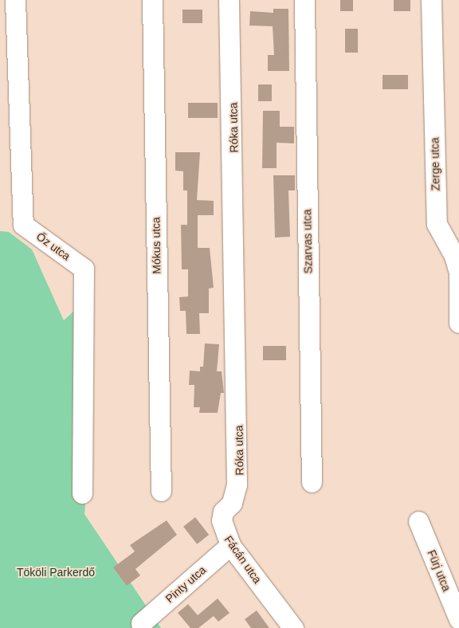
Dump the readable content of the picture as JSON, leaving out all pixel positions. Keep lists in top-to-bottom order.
{
  "streets": {
    "street": [
      "Róka utca",
      "Zerge utca",
      "Szarvas utca",
      "Mókus utca",
      "Őz utca",
      "Fácán utca",
      "Fürj utca",
      "Pinty utca"
    ]
  },
  "crossings": [
    ["Róka utca", "Fácán utca"],
    ["Fácán utca", "Pinty utca"]
  ],
  "parks": ["Tököli Parkerdő"]
}
